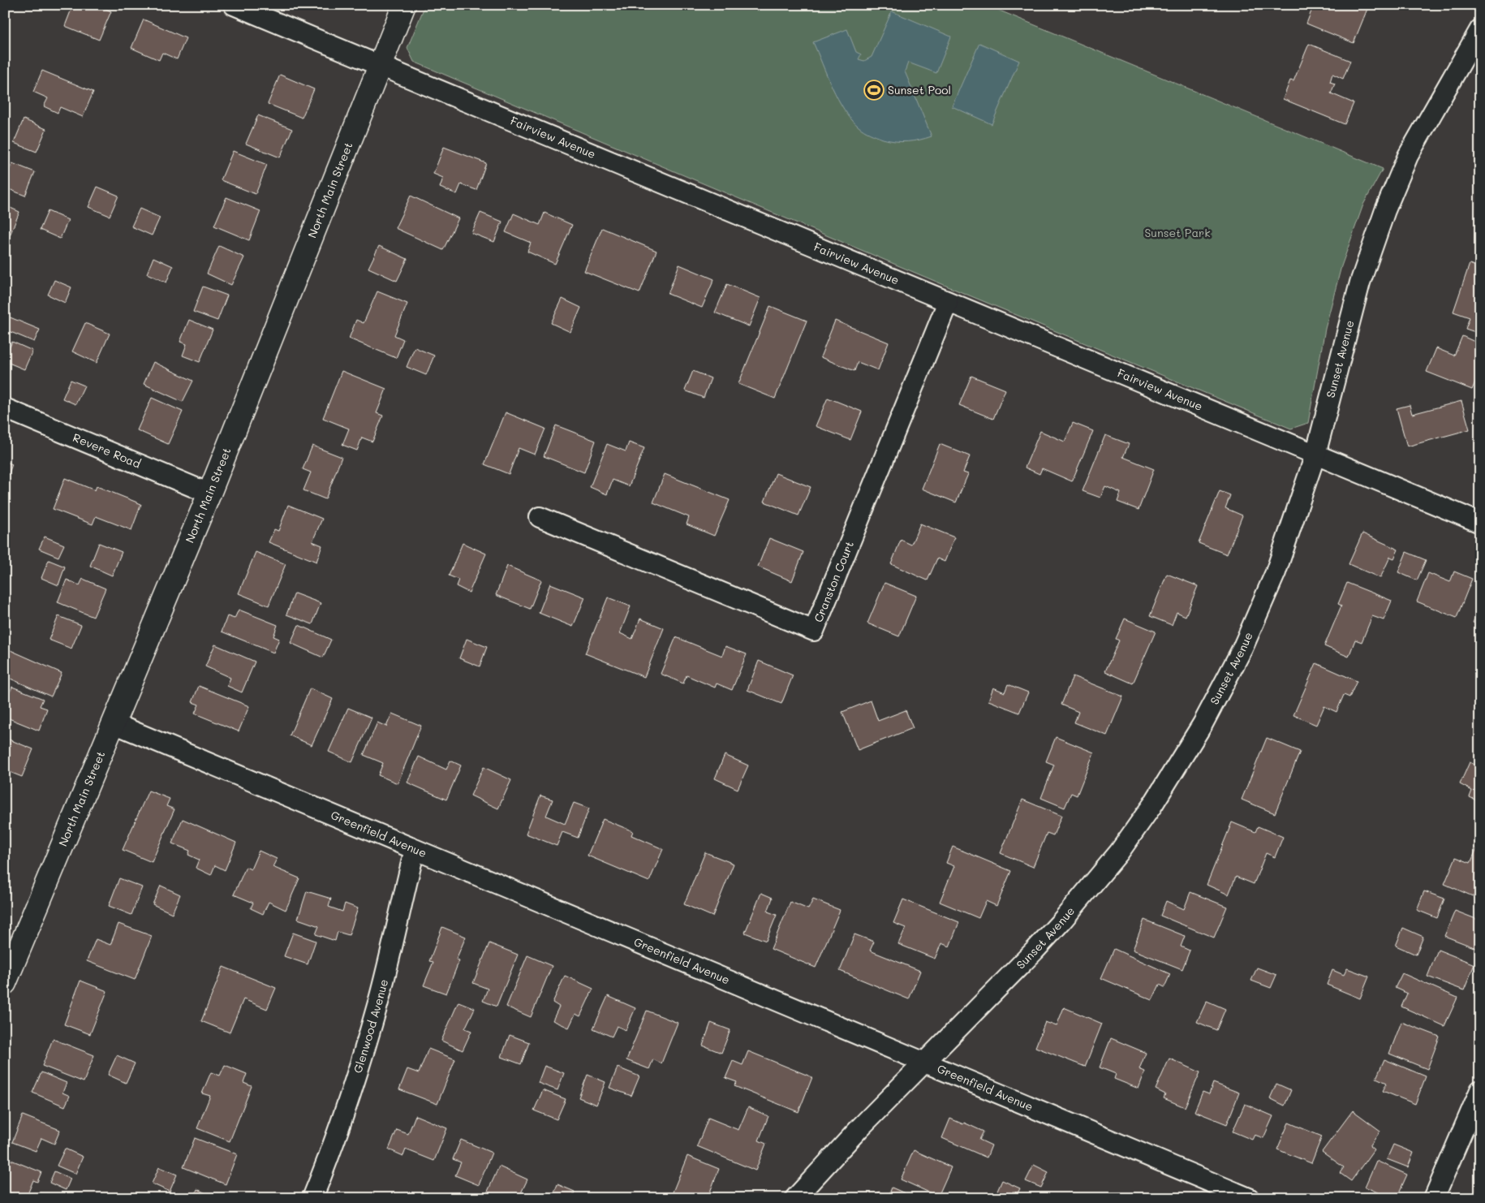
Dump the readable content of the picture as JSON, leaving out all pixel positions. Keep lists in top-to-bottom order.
{
  "streets": {
    "street": [
      "Fairview Avenue",
      "North Main Street",
      "Sunset Avenue",
      "Revere Road",
      "Cranston Court",
      "Greenfield Avenue",
      "Glenwood Avenue"
    ]
  },
  "crossings": [
    ["Fairview Avenue", "North Main Street"],
    ["Fairview Avenue", "Sunset Avenue"],
    ["Fairview Avenue", "Cranston Court"],
    ["North Main Street", "Revere Road"],
    ["North Main Street", "Greenfield Avenue"],
    ["Sunset Avenue", "Greenfield Avenue"],
    ["Greenfield Avenue", "Glenwood Avenue"]
  ],
  "parks": ["Sunset Park"],
  "places": {
    "sports": ["Sunset Pool"]
  }
}
